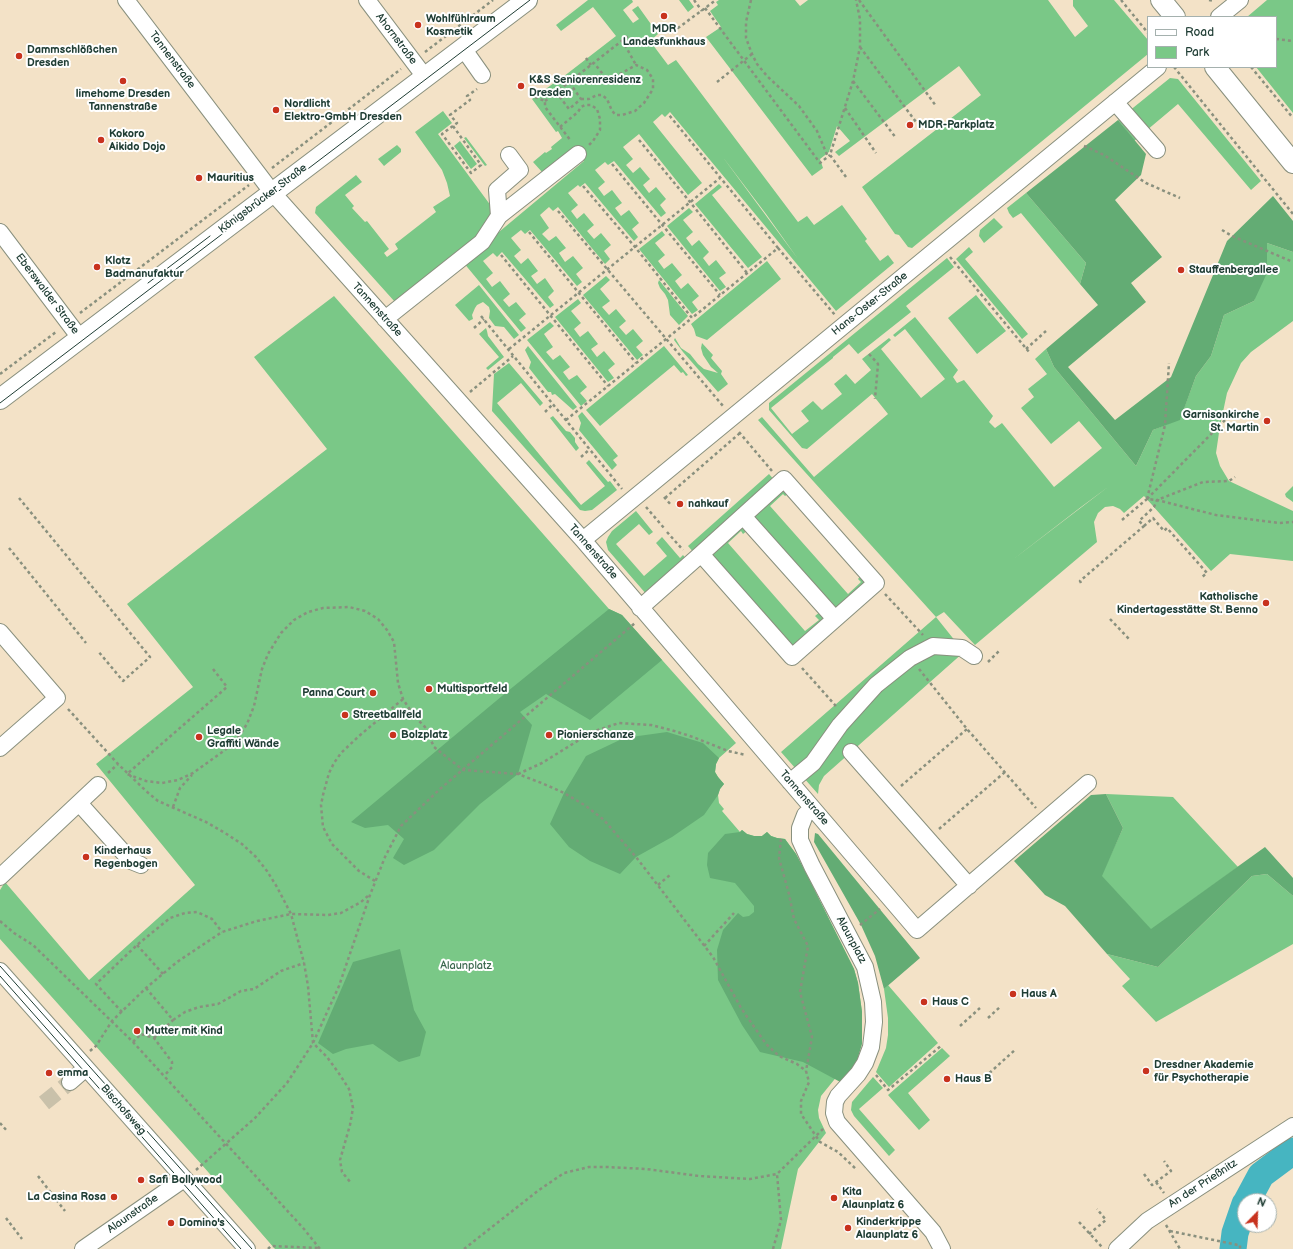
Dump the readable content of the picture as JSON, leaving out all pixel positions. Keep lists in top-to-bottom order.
{
  "streets": {
    "main road": ["Königsbrücker Straße"],
    "street": [
      "Ahornstraße",
      "Tannenstraße",
      "Eberswalder Straße",
      "Hans-Oster-Straße",
      "Alaunplatz",
      "Bischofsweg",
      "An der Prießnitz",
      "Alaunstraße"
    ]
  },
  "crossings": [
    ["Ahornstraße", "Königsbrücker Straße"],
    ["Tannenstraße", "Königsbrücker Straße"],
    ["Tannenstraße", "Hans-Oster-Straße"],
    ["Tannenstraße", "Alaunplatz"],
    ["Königsbrücker Straße", "Eberswalder Straße"],
    ["Bischofsweg", "Alaunstraße"]
  ],
  "parks": ["Alaunplatz"],
  "places": [
    "MDR Landesfunkhaus",
    "Wohlfühlraum Kosmetik",
    "Dammschlößchen Dresden",
    "limehome Dresden Tannenstraße",
    "K&S Seniorenresidenz Dresden",
    "Nordlicht Elektro-GmbH Dresden",
    "MDR-Parkplatz",
    "Kokoro Aikido Dojo",
    "Mauritius",
    "Klotz Badmanufaktur",
    "Stauffenbergallee",
    "Garnisonkirche St. Martin",
    "nahkauf",
    "Katholische Kindertagesstätte St. Benno",
    "Multisportfeld",
    "Panna Court",
    "Streetballfeld",
    "Bolzplatz",
    "Pionierschanze",
    "Legale Graffiti Wände",
    "Kinderhaus Regenbogen",
    "Haus A",
    "Haus C",
    "Mutter mit Kind",
    "Dresdner Akademie für Psychotherapie",
    "emma",
    "Haus B",
    "Safi Bollywood",
    "La Casina Rosa",
    "Kita Alaunplatz 6",
    "Domino's",
    "Kinderkrippe Alaunplatz 6"
  ],
  "legend": ["Road", "Park"],
  "north": "top right"
}
